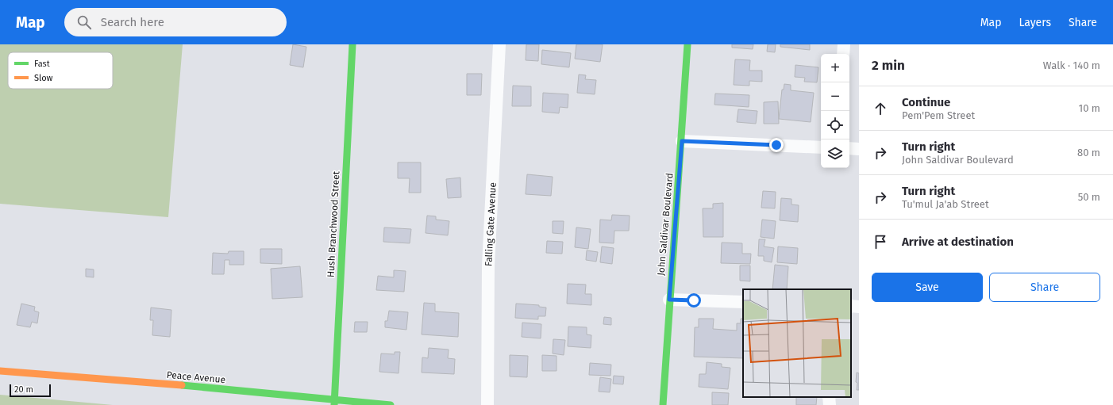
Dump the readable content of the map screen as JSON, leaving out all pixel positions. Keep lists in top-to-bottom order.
{
  "streets": {
    "street": [
      "Hush Branchwood Street",
      "Falling Gate Avenue",
      "John Saldivar Boulevard",
      "Peace Avenue"
    ]
  },
  "crossings": [
    ["Hush Branchwood Street", "Peace Avenue"]
  ],
  "legend": ["Fast", "Slow"],
  "scale_bar": "20 m",
  "page": {
    "header": "Map",
    "search": "Search here",
    "nav": ["Map", "Layers", "Share"],
    "heading": ["2 min", "Walk · 140 m"],
    "map_buttons": ["+", "−"],
    "list": [
      ["Continue", "Pem'Pem Street", "10 m"],
      ["Turn right", "John Saldivar Boulevard", "80 m"],
      ["Turn right", "Tu'mul Ja'ab Street", "50 m"],
      "Arrive at destination"
    ],
    "buttons": ["Save", "Share"],
    "scale": "20 m"
  }
}
